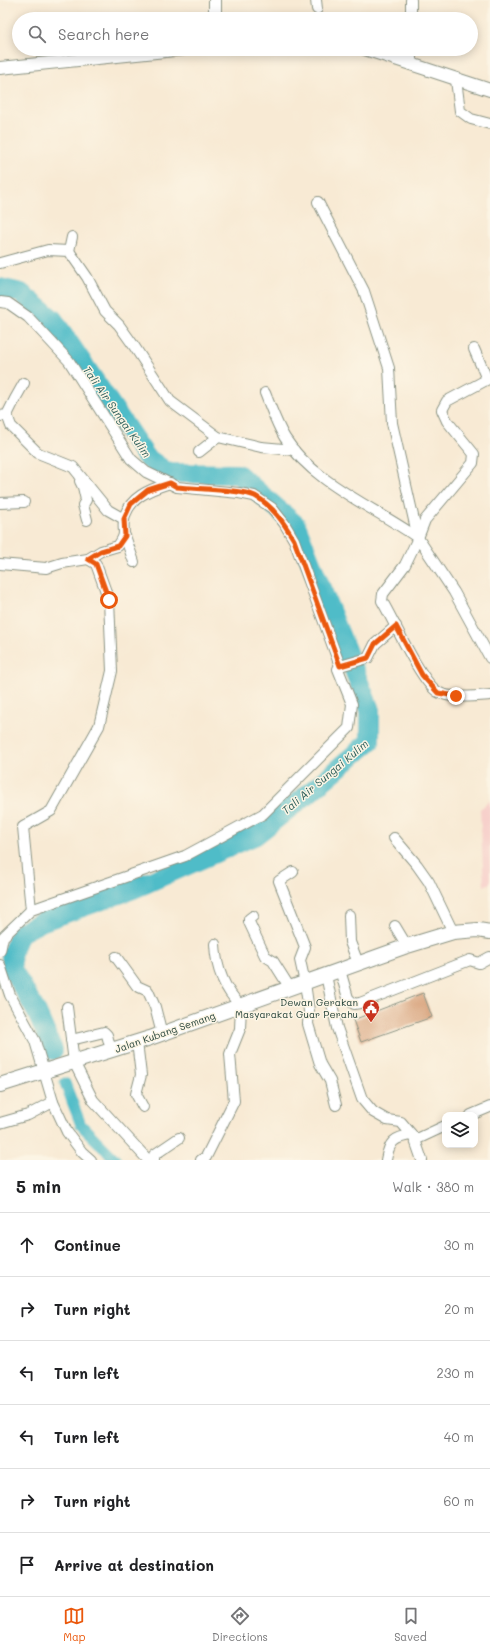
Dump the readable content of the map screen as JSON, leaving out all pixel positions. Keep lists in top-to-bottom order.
{
  "streets": {
    "main road": ["Jalan Kubang Semang"]
  },
  "water": ["Tali Air Sungai Kulim"],
  "places": {
    "public building": ["Dewan Gerakan Masyarakat Guar Perahu"]
  },
  "page": {
    "search": "Search here",
    "heading": ["5 min", "Walk · 380 m"],
    "list": [
      ["Continue", "30 m"],
      ["Turn right", "20 m"],
      ["Turn left", "230 m"],
      ["Turn left", "40 m"],
      ["Turn right", "60 m"],
      "Arrive at destination"
    ],
    "nav": ["Map", "Directions", "Saved"]
  }
}
